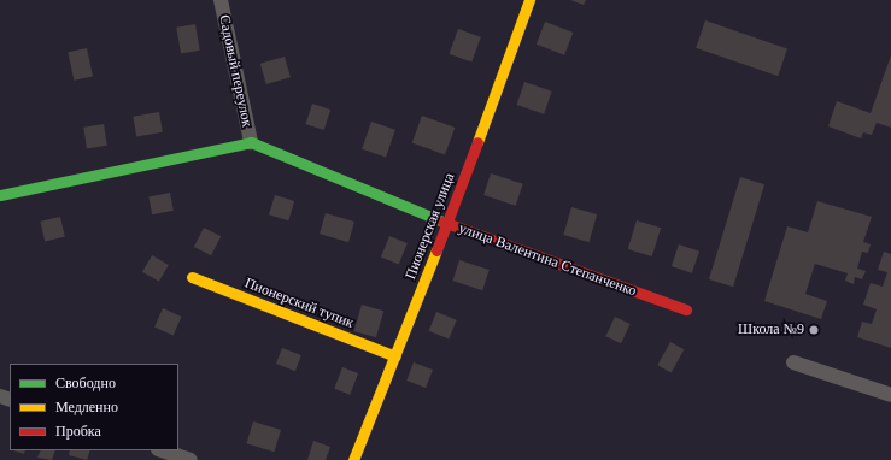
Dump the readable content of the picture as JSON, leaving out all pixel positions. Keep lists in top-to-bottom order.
{
  "streets": {
    "street": [
      "Садовый переулок",
      "Пионерская улица",
      "улица Валентина Степанченко",
      "Пионерский тупик"
    ]
  },
  "crossings": [
    ["Садовый переулок", "улица Валентина Степанченко"],
    ["Пионерская улица", "улица Валентина Степанченко"],
    ["Пионерская улица", "Пионерский тупик"]
  ],
  "places": ["Школа №9"],
  "legend": ["Свободно", "Медленно", "Пробка"]
}
